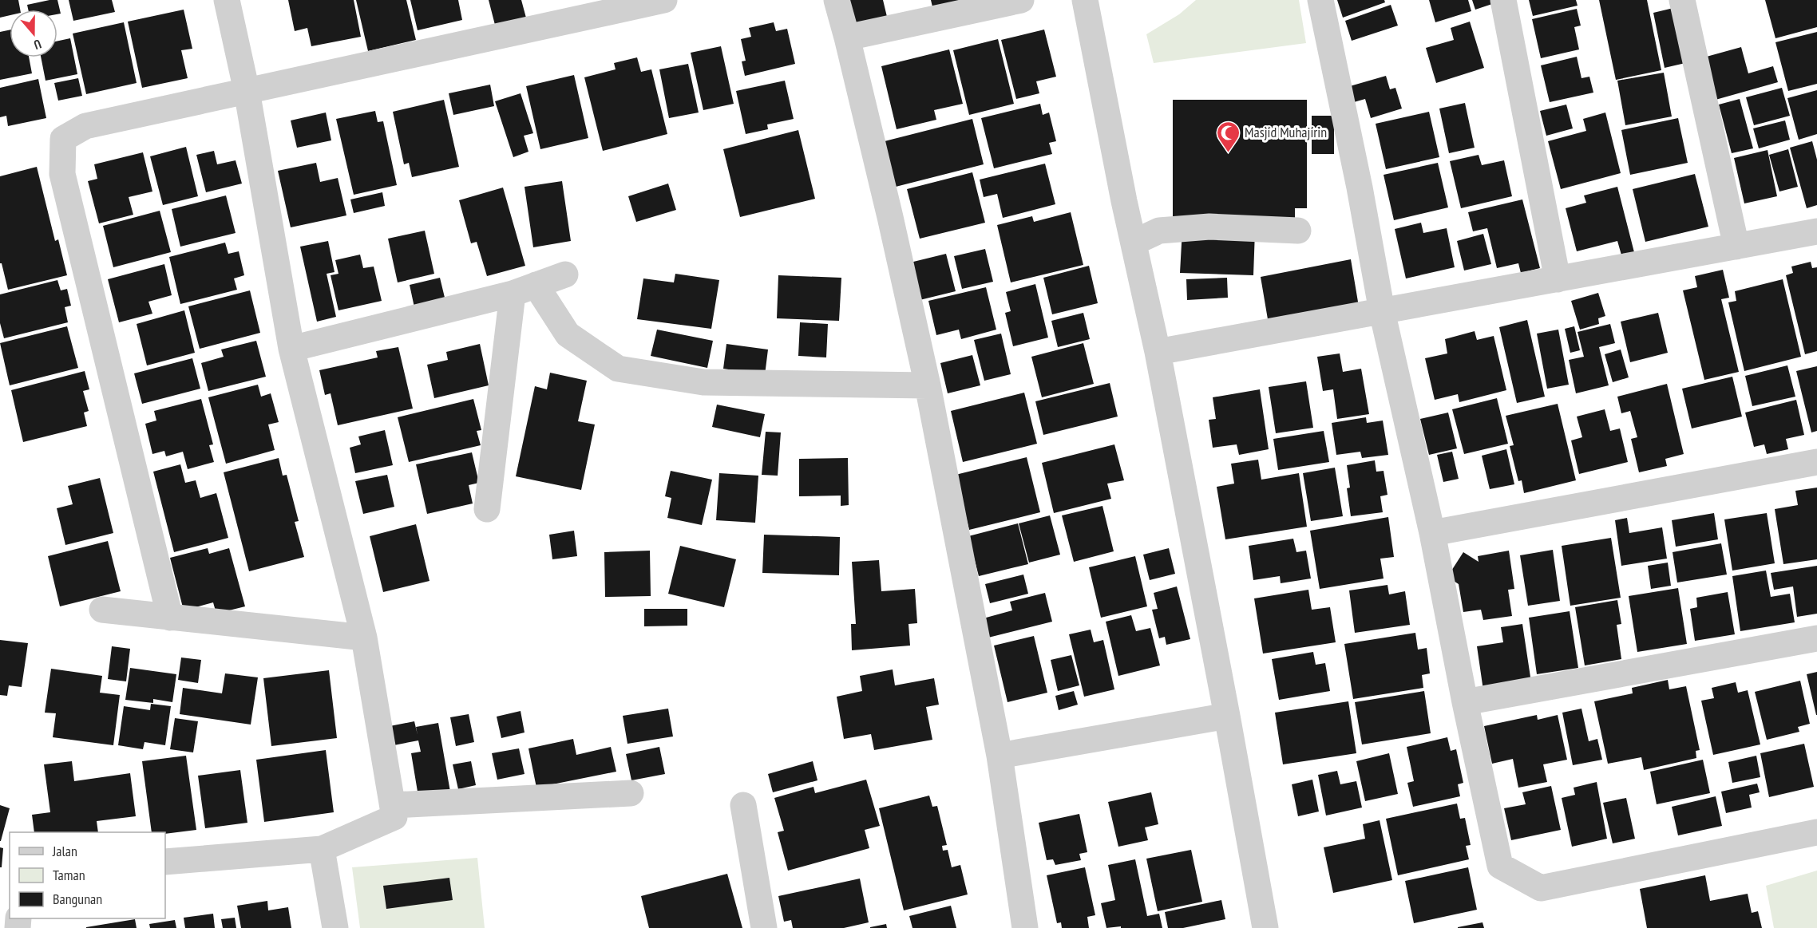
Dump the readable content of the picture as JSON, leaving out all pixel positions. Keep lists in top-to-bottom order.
{
  "places": {
    "mosque": ["Masjid Muhajirin"]
  },
  "legend": ["Jalan", "Taman", "Bangunan"],
  "north": "bottom"
}
